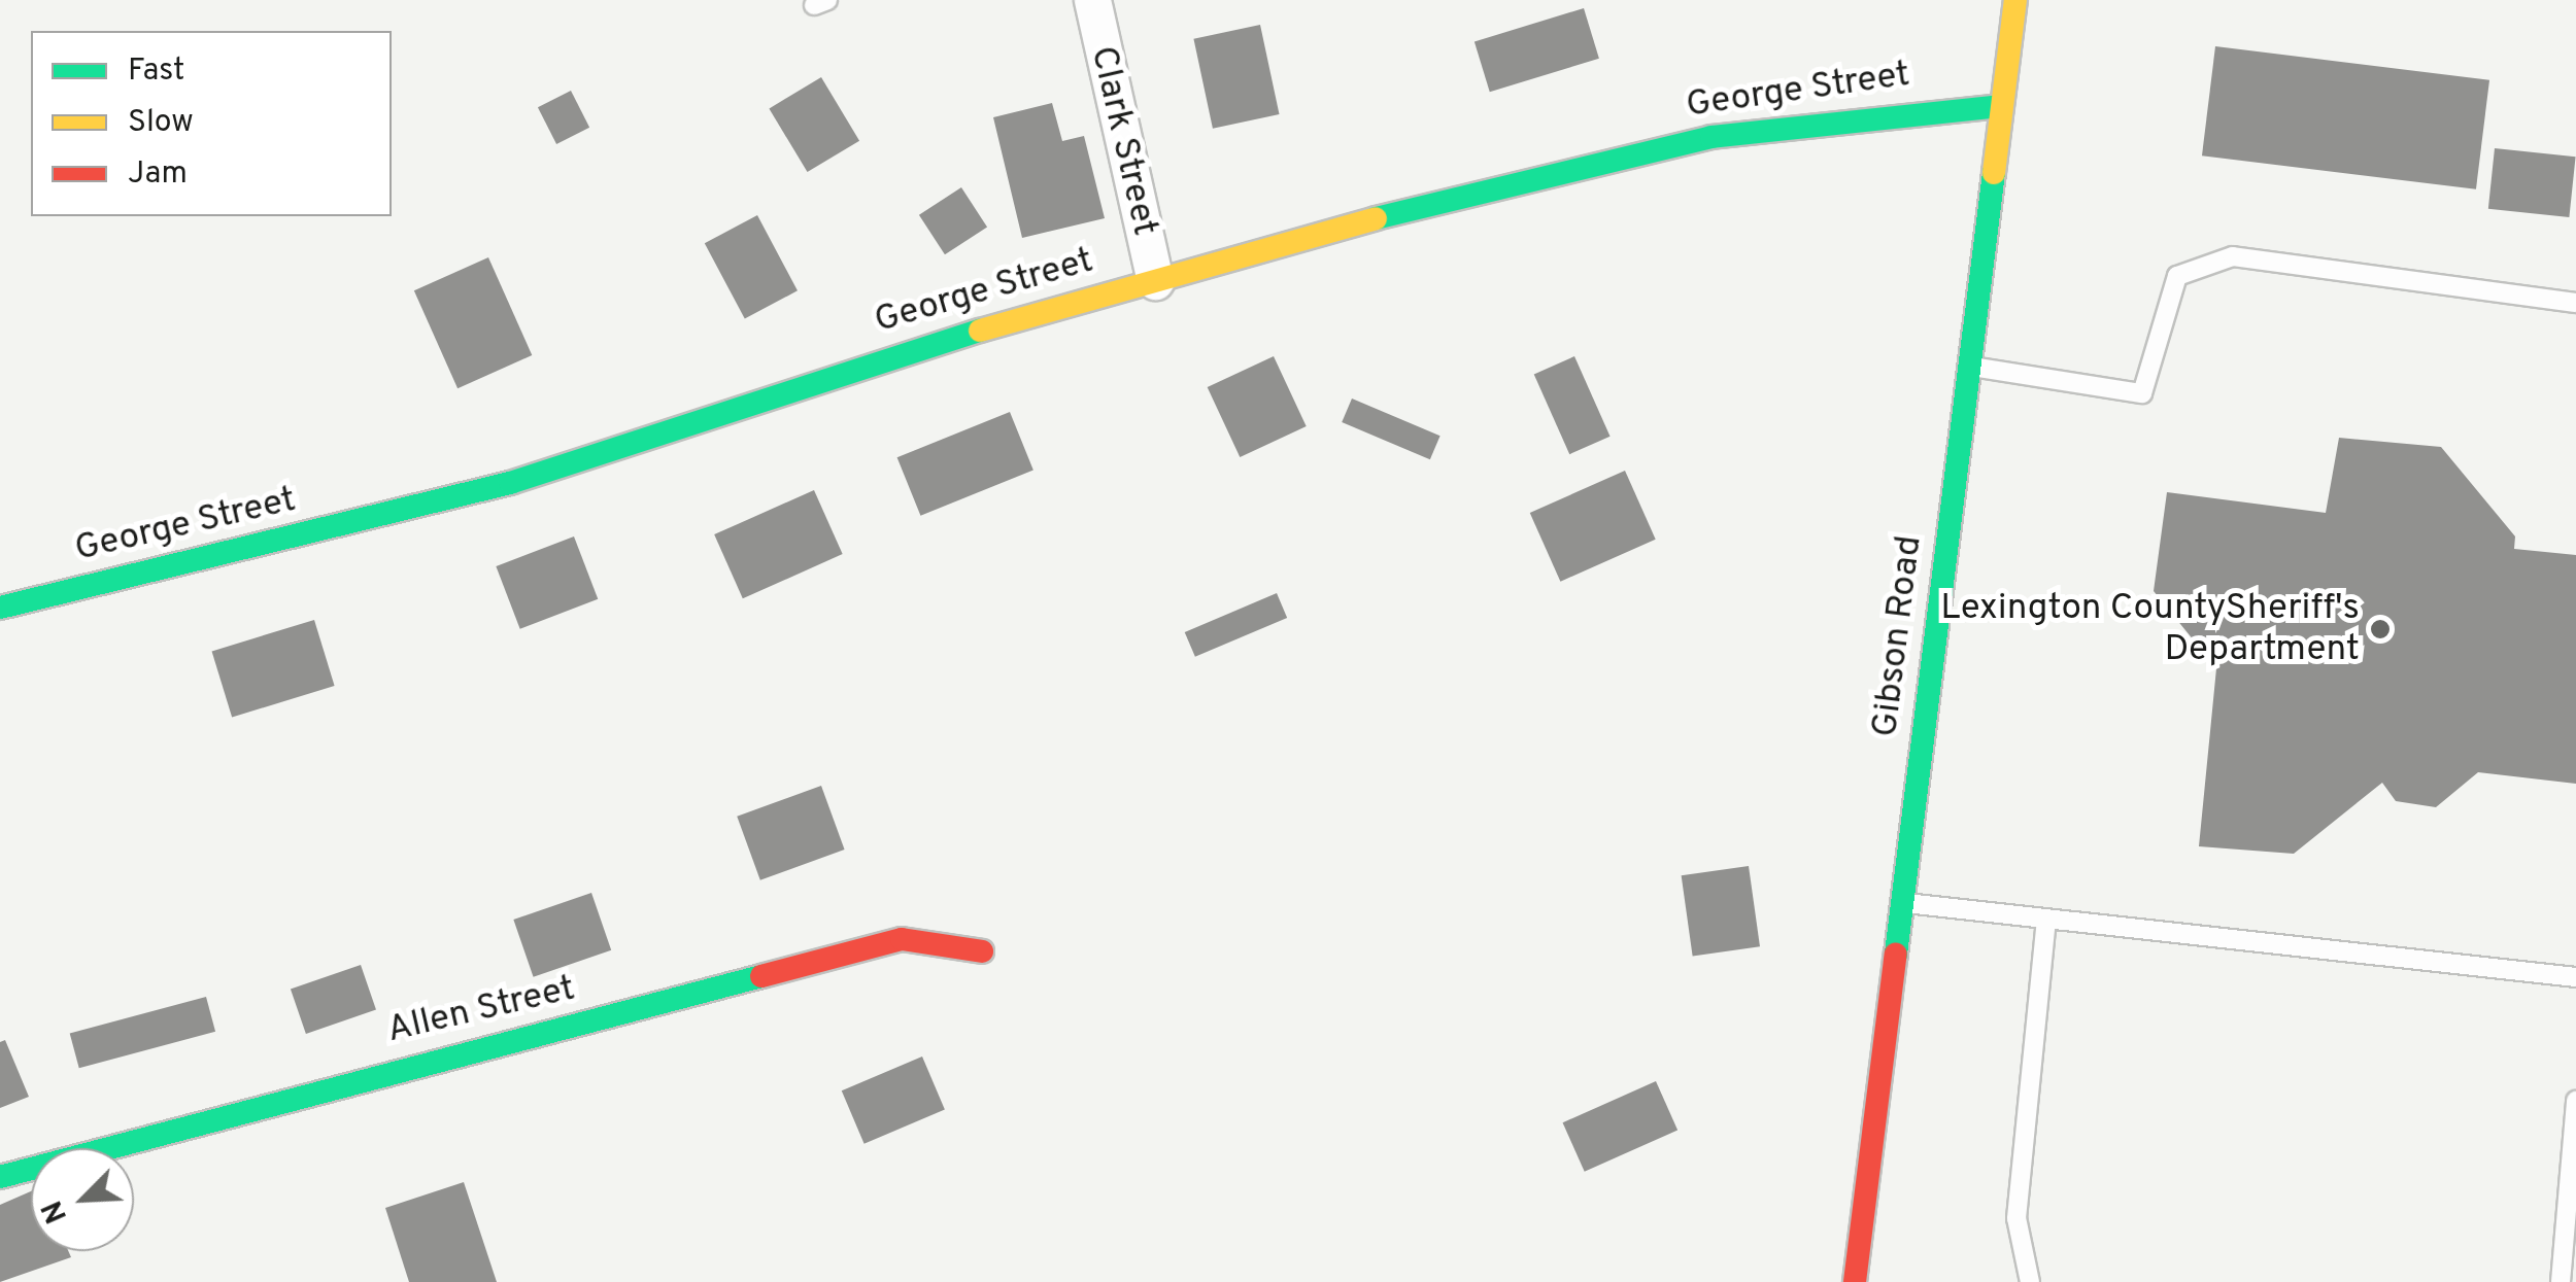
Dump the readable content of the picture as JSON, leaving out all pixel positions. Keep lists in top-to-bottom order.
{
  "streets": {
    "street": [
      "George Street",
      "Clark Street",
      "Gibson Road",
      "Allen Street"
    ]
  },
  "crossings": [
    ["George Street", "Clark Street"],
    ["George Street", "Gibson Road"]
  ],
  "places": ["Lexington CountySheriff's Department"],
  "legend": ["Fast", "Slow", "Jam"],
  "north": "bottom left"
}
